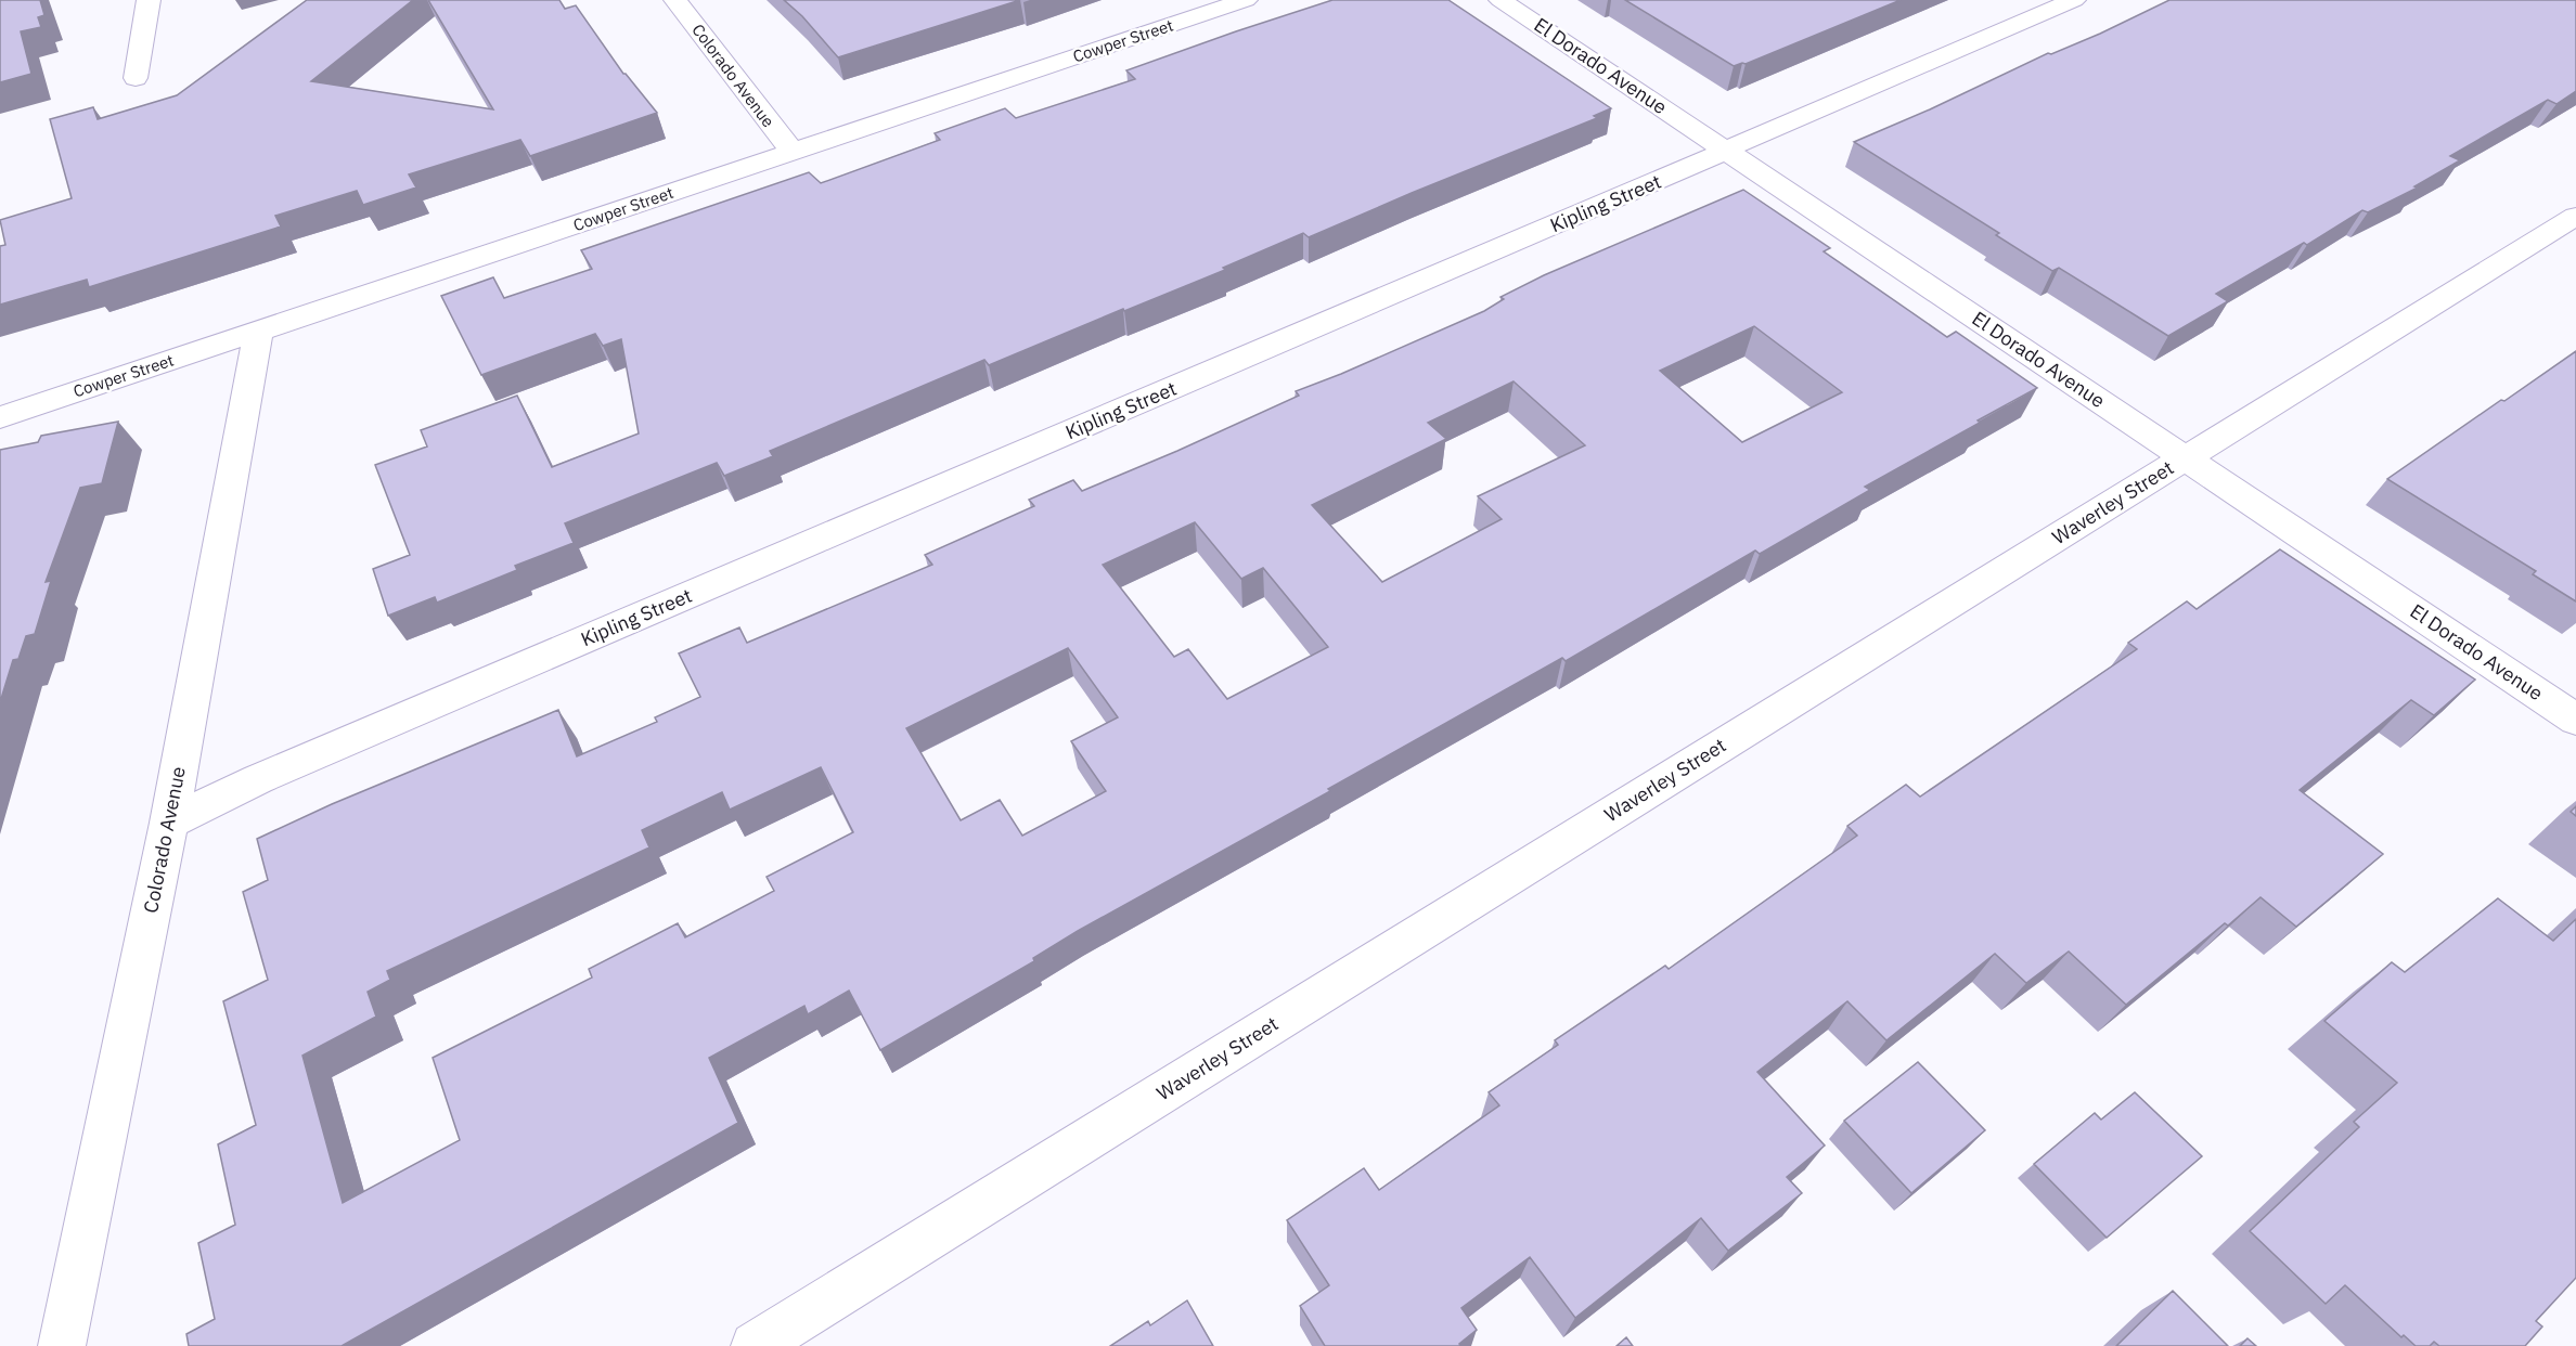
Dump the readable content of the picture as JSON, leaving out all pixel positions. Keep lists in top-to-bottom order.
{
  "streets": {
    "street": [
      "Cowper Street",
      "El Dorado Avenue",
      "Colorado Avenue",
      "Kipling Street",
      "Waverley Street"
    ]
  },
  "crossings": [
    ["Cowper Street", "Colorado Avenue"],
    ["El Dorado Avenue", "Kipling Street"],
    ["El Dorado Avenue", "Waverley Street"],
    ["Colorado Avenue", "Kipling Street"]
  ]
}
